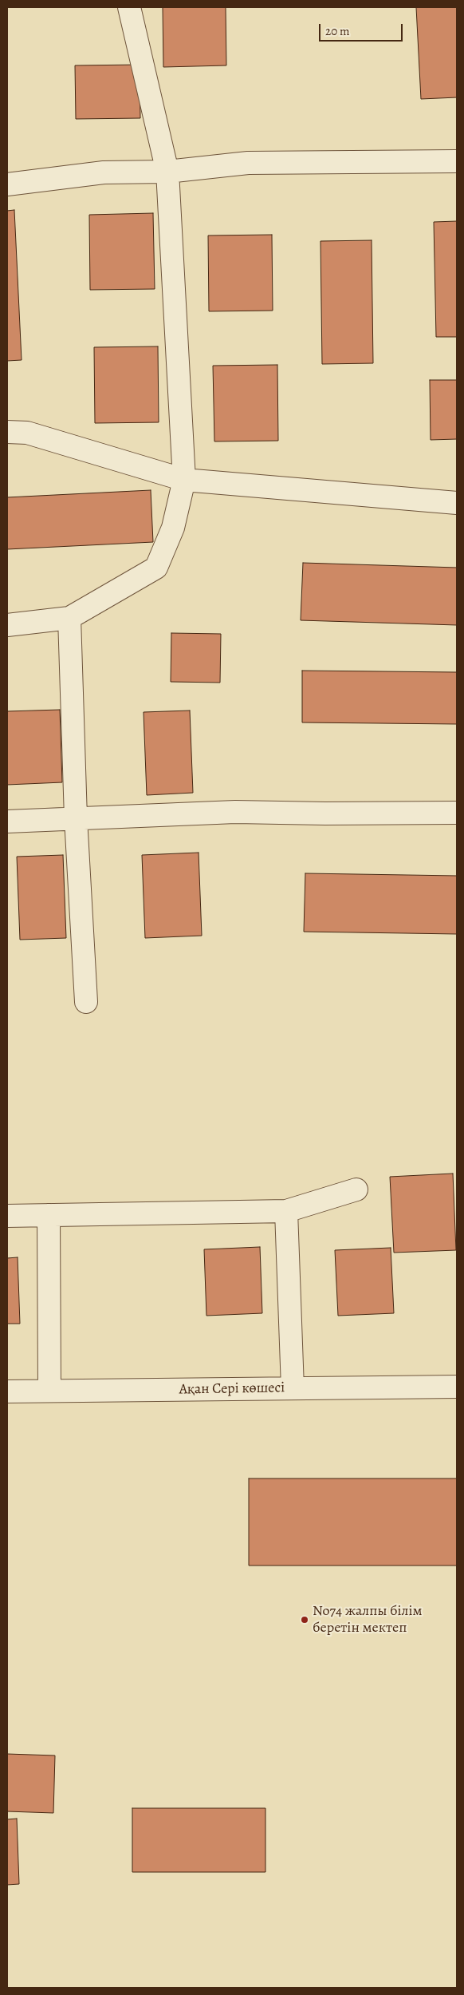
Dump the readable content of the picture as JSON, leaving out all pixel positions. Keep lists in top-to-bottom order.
{
  "streets": {
    "street": ["Ақан Сері көшесі"]
  },
  "places": ["No74 жалпы білім беретін мектеп"],
  "scale_bar": "20 m"
}
